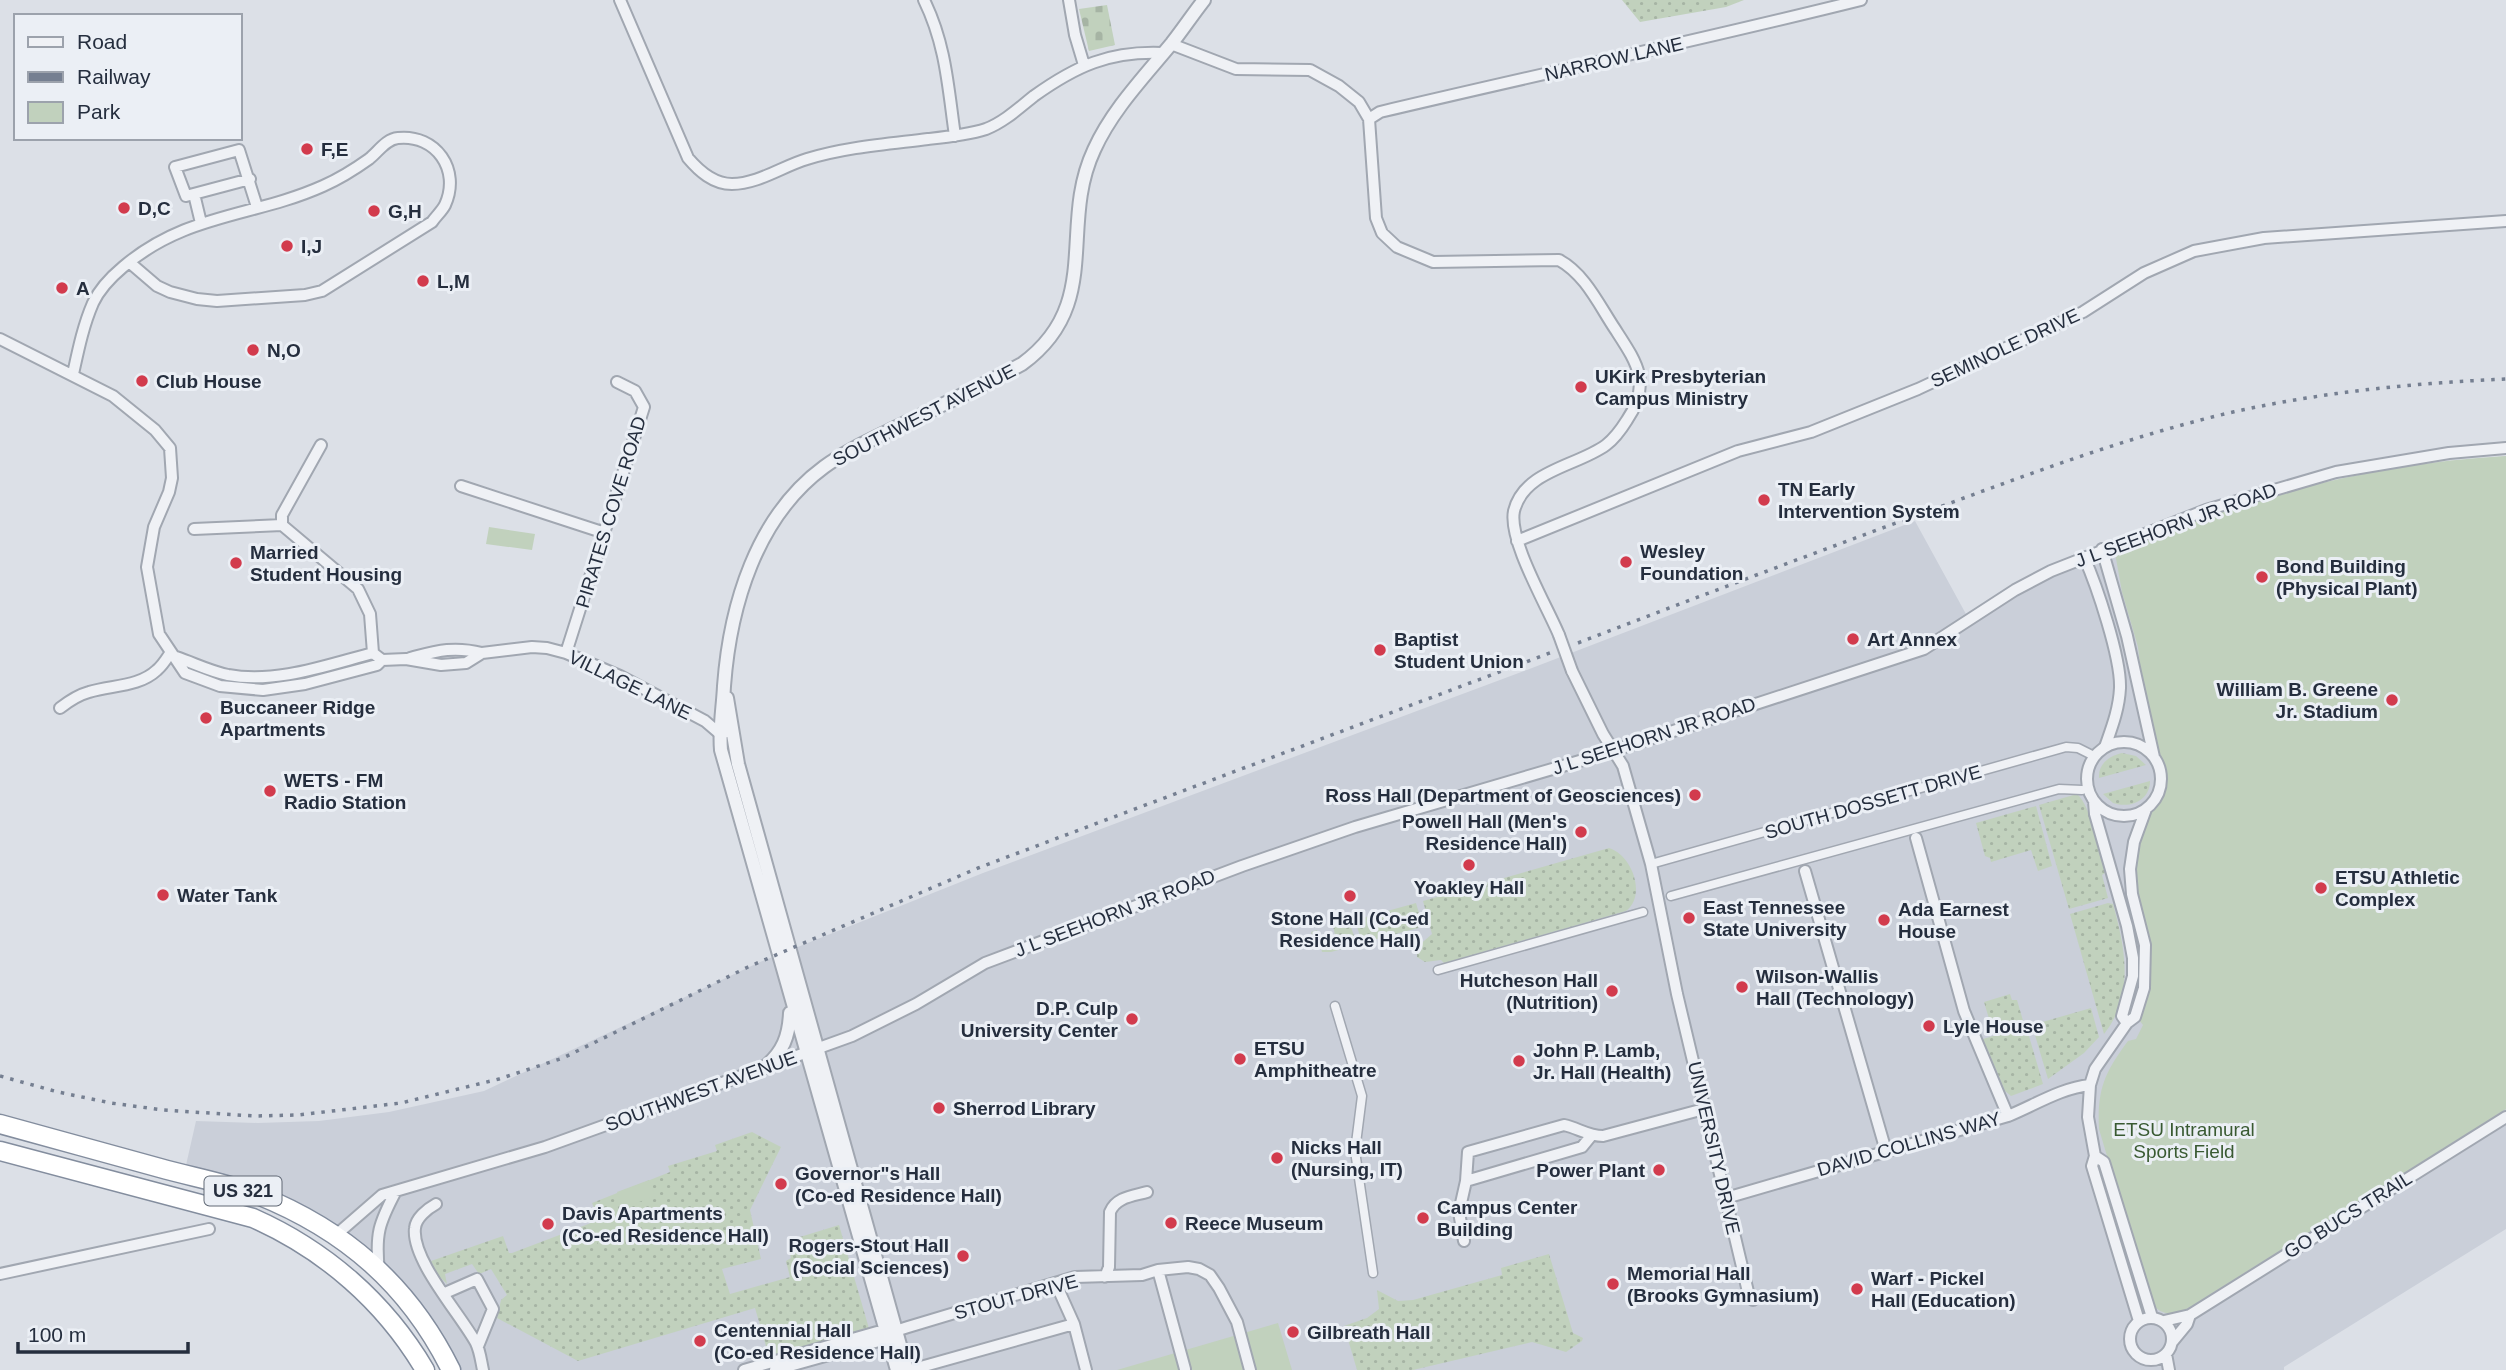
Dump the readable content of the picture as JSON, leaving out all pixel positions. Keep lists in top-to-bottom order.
{
  "streets": {
    "highway": ["US 321"],
    "street": [
      "NARROW LANE",
      "SEMINOLE DRIVE",
      "SOUTHWEST AVENUE",
      "PIRATES COVE ROAD",
      "J L SEEHORN JR ROAD",
      "VILLAGE LANE",
      "SOUTH DOSSETT DRIVE",
      "DAVID COLLINS WAY",
      "UNIVERSITY DRIVE",
      "GO BUCS TRAIL",
      "STOUT DRIVE"
    ]
  },
  "crossings": [
    ["SOUTHWEST AVENUE", "J L SEEHORN JR ROAD"],
    ["SOUTHWEST AVENUE", "VILLAGE LANE"],
    ["SOUTHWEST AVENUE", "US 321"],
    ["PIRATES COVE ROAD", "VILLAGE LANE"],
    ["J L SEEHORN JR ROAD", "UNIVERSITY DRIVE"],
    ["SOUTH DOSSETT DRIVE", "UNIVERSITY DRIVE"],
    ["DAVID COLLINS WAY", "UNIVERSITY DRIVE"]
  ],
  "parks": ["ETSU Intramural Sports Field"],
  "places": [
    "F,E",
    "D,C",
    "G,H",
    "I,J",
    "L,M",
    "A",
    "N,O",
    "Club House",
    "UKirk Presbyterian Campus Ministry",
    "TN Early Intervention System",
    "Wesley Foundation",
    "Married Student Housing",
    "Bond Building (Physical Plant)",
    "Art Annex",
    "Baptist Student Union",
    "William B. Greene Jr. Stadium",
    "Buccaneer Ridge Apartments",
    "WETS - FM Radio Station",
    "Ross Hall (Department of Geosciences)",
    "Powell Hall (Men's Residence Hall)",
    "Yoakley Hall",
    "ETSU Athletic Complex",
    "Water Tank",
    "Stone Hall (Co-ed Residence Hall)",
    "East Tennessee State University",
    "Ada Earnest House",
    "Wilson-Wallis Hall (Technology)",
    "Hutcheson Hall (Nutrition)",
    "D.P. Culp University Center",
    "Lyle House",
    "ETSU Amphitheatre",
    "John P. Lamb, Jr. Hall (Health)",
    "Sherrod Library",
    "Nicks Hall (Nursing, IT)",
    "Power Plant",
    "Governor\"s Hall (Co-ed Residence Hall)",
    "Campus Center Building",
    "Reece Museum",
    "Davis Apartments (Co-ed Residence Hall)",
    "Rogers-Stout Hall (Social Sciences)",
    "Memorial Hall (Brooks Gymnasium)",
    "Warf - Pickel Hall (Education)",
    "Gilbreath Hall",
    "Centennial Hall (Co-ed Residence Hall)"
  ],
  "legend": ["Road", "Railway", "Park"],
  "scale_bar": "100 m"
}
